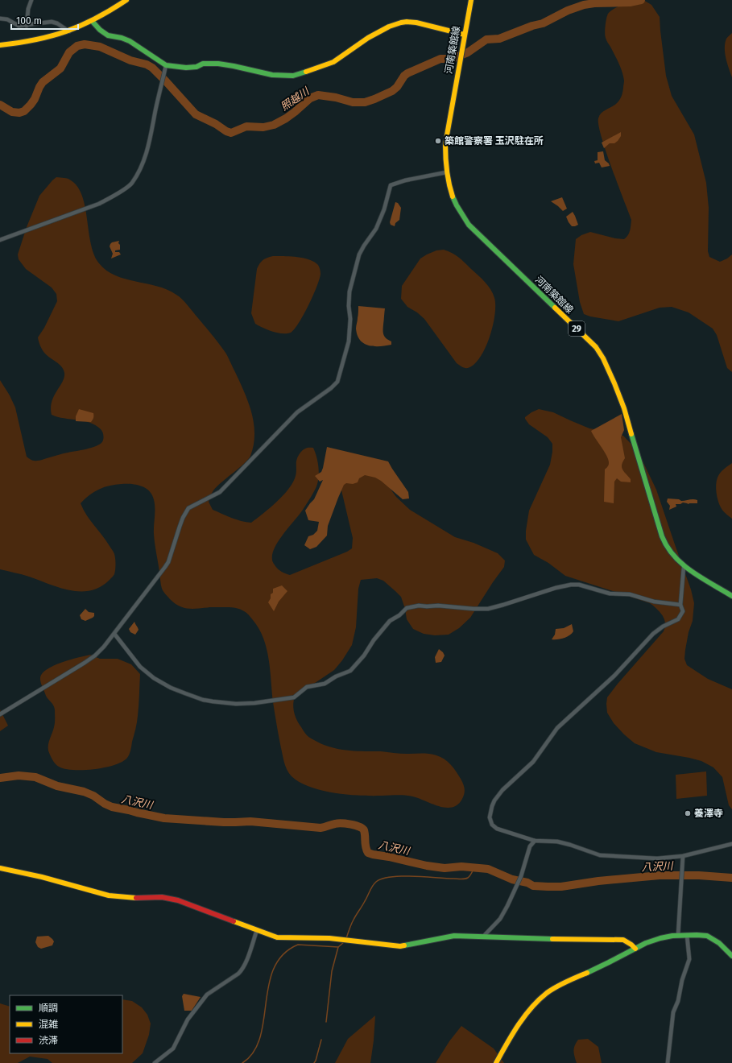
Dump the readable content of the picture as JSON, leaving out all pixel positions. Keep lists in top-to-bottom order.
{
  "streets": {
    "street": ["河南築館線", "29"]
  },
  "water": ["照越川", "八沢川"],
  "places": ["築館警察署 玉沢駐在所", "養澤寺"],
  "legend": ["順調", "混雑", "渋滞"],
  "scale_bar": "100 m"
}
